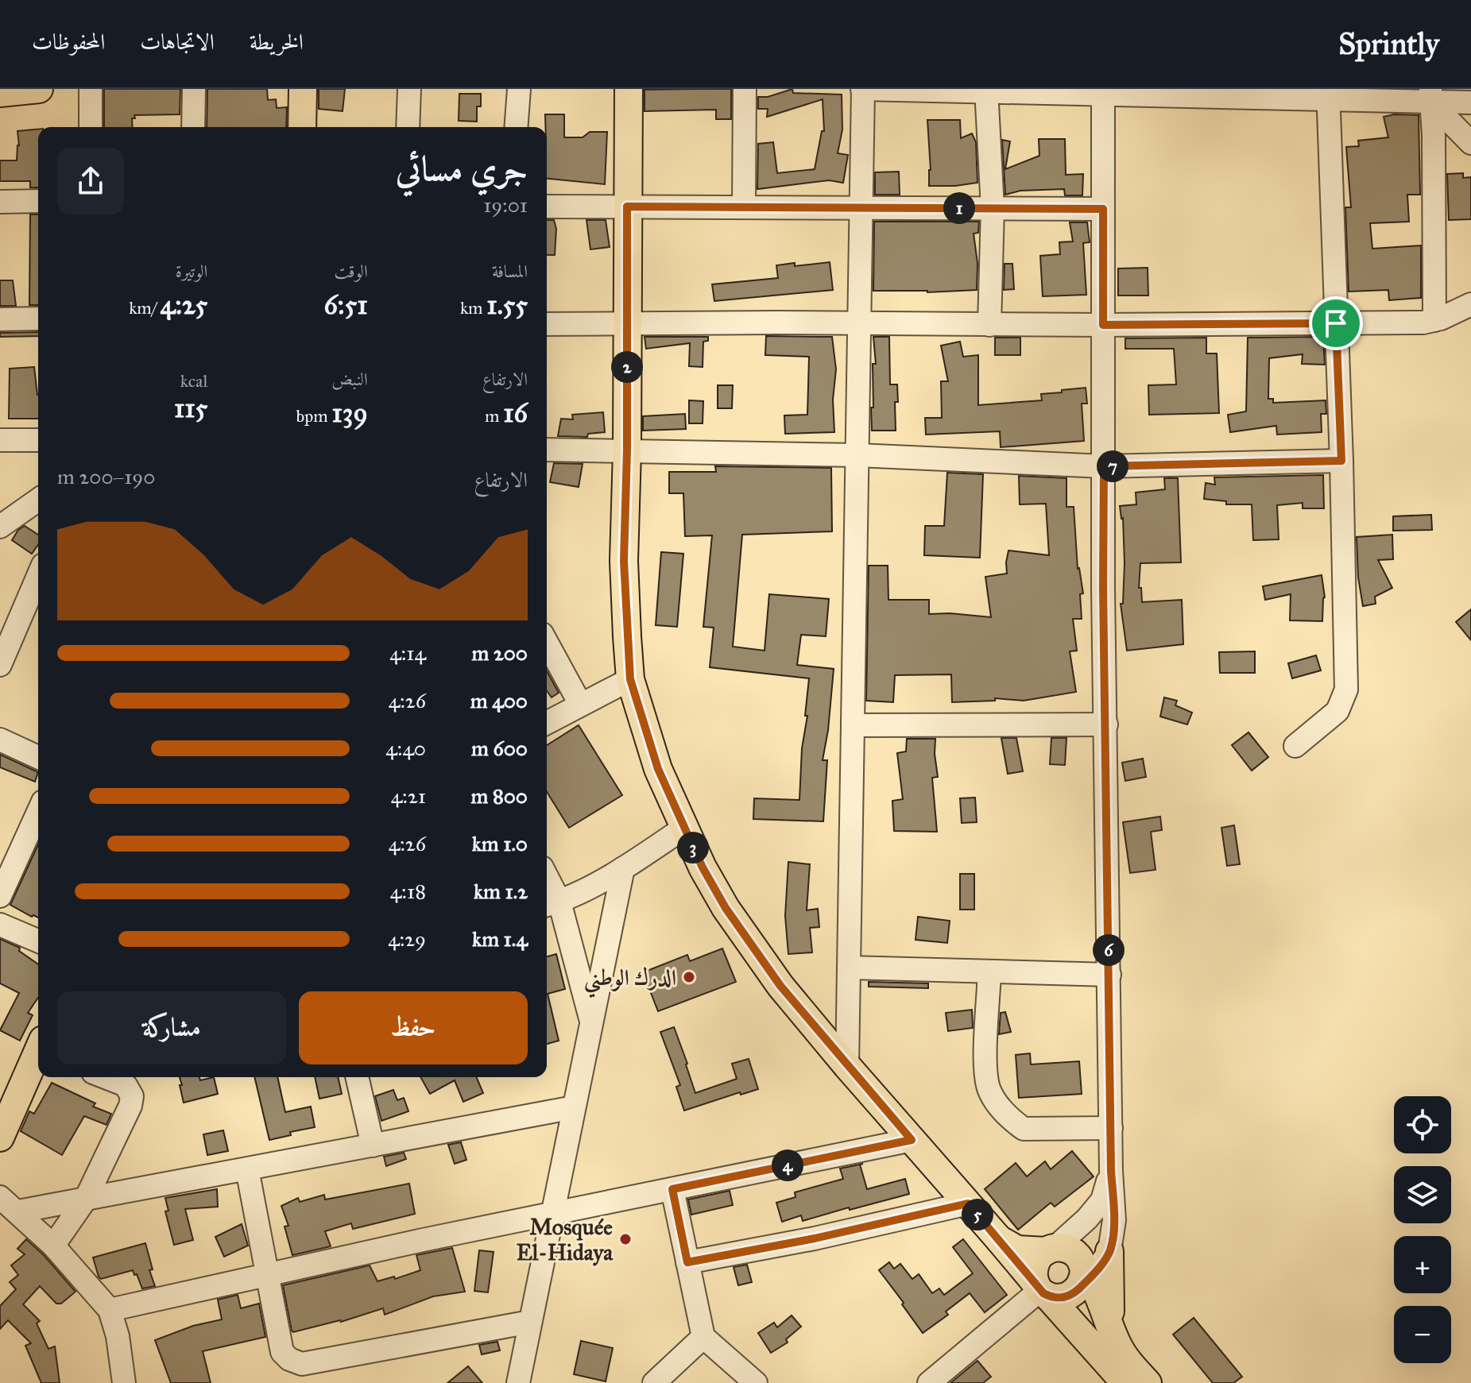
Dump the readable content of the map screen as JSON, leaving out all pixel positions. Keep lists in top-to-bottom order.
{
  "places": ["الدرك الوطني", "Mosquée El-Hidaya"],
  "page": {
    "header": "Sprintly",
    "nav": ["الخريطة", "الاتجاهات", "المحفوظات"],
    "heading": ["جري مسائي", "19:01"],
    "pins": [
      "1",
      "2",
      "7",
      "3",
      "6",
      "4",
      "5"
    ],
    "stats": [
      ["المسافة", "1.55 km"],
      ["الوقت", "6:51"],
      ["الوتيرة", "4:25 /km"],
      ["الارتفاع", "16 m"],
      ["النبض", "139 bpm"],
      ["kcal", "115"]
    ],
    "chart": ["الارتفاع", "190–200 m"],
    "list": [
      {
        "name": "200 m",
        "note": "4:14"
      },
      {
        "name": "400 m",
        "note": "4:26"
      },
      {
        "name": "600 m",
        "note": "4:40"
      },
      {
        "name": "800 m",
        "note": "4:21"
      },
      {
        "name": "1.0 km",
        "note": "4:26"
      },
      {
        "name": "1.2 km",
        "note": "4:18"
      },
      {
        "name": "1.4 km",
        "note": "4:29"
      }
    ],
    "buttons": ["حفظ", "مشاركة"],
    "map_buttons": ["+", "−"]
  }
}
